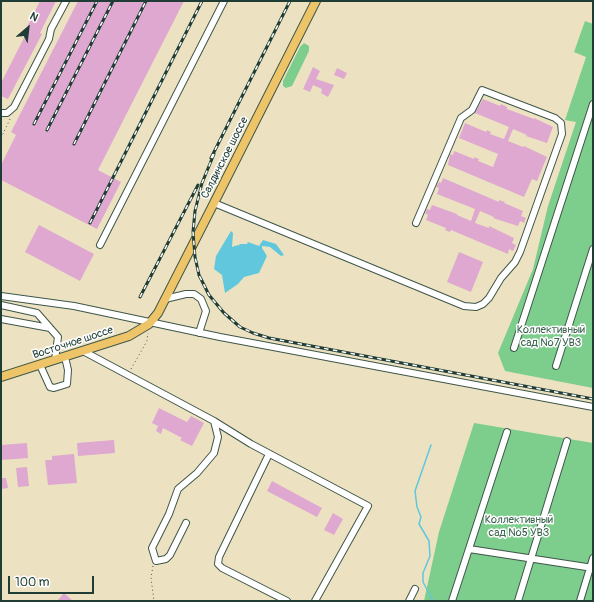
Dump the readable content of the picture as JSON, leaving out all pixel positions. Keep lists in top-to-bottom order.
{
  "streets": {
    "main road": ["Салдинское шоссе", "Восточное шоссе"]
  },
  "crossings": [
    ["Салдинское шоссе", "Восточное шоссе"]
  ],
  "parks": ["Коллективный сад №7 УВЗ", "Коллективный сад №5 УВЗ"],
  "scale_bar": "100 m",
  "north": "top right"
}
